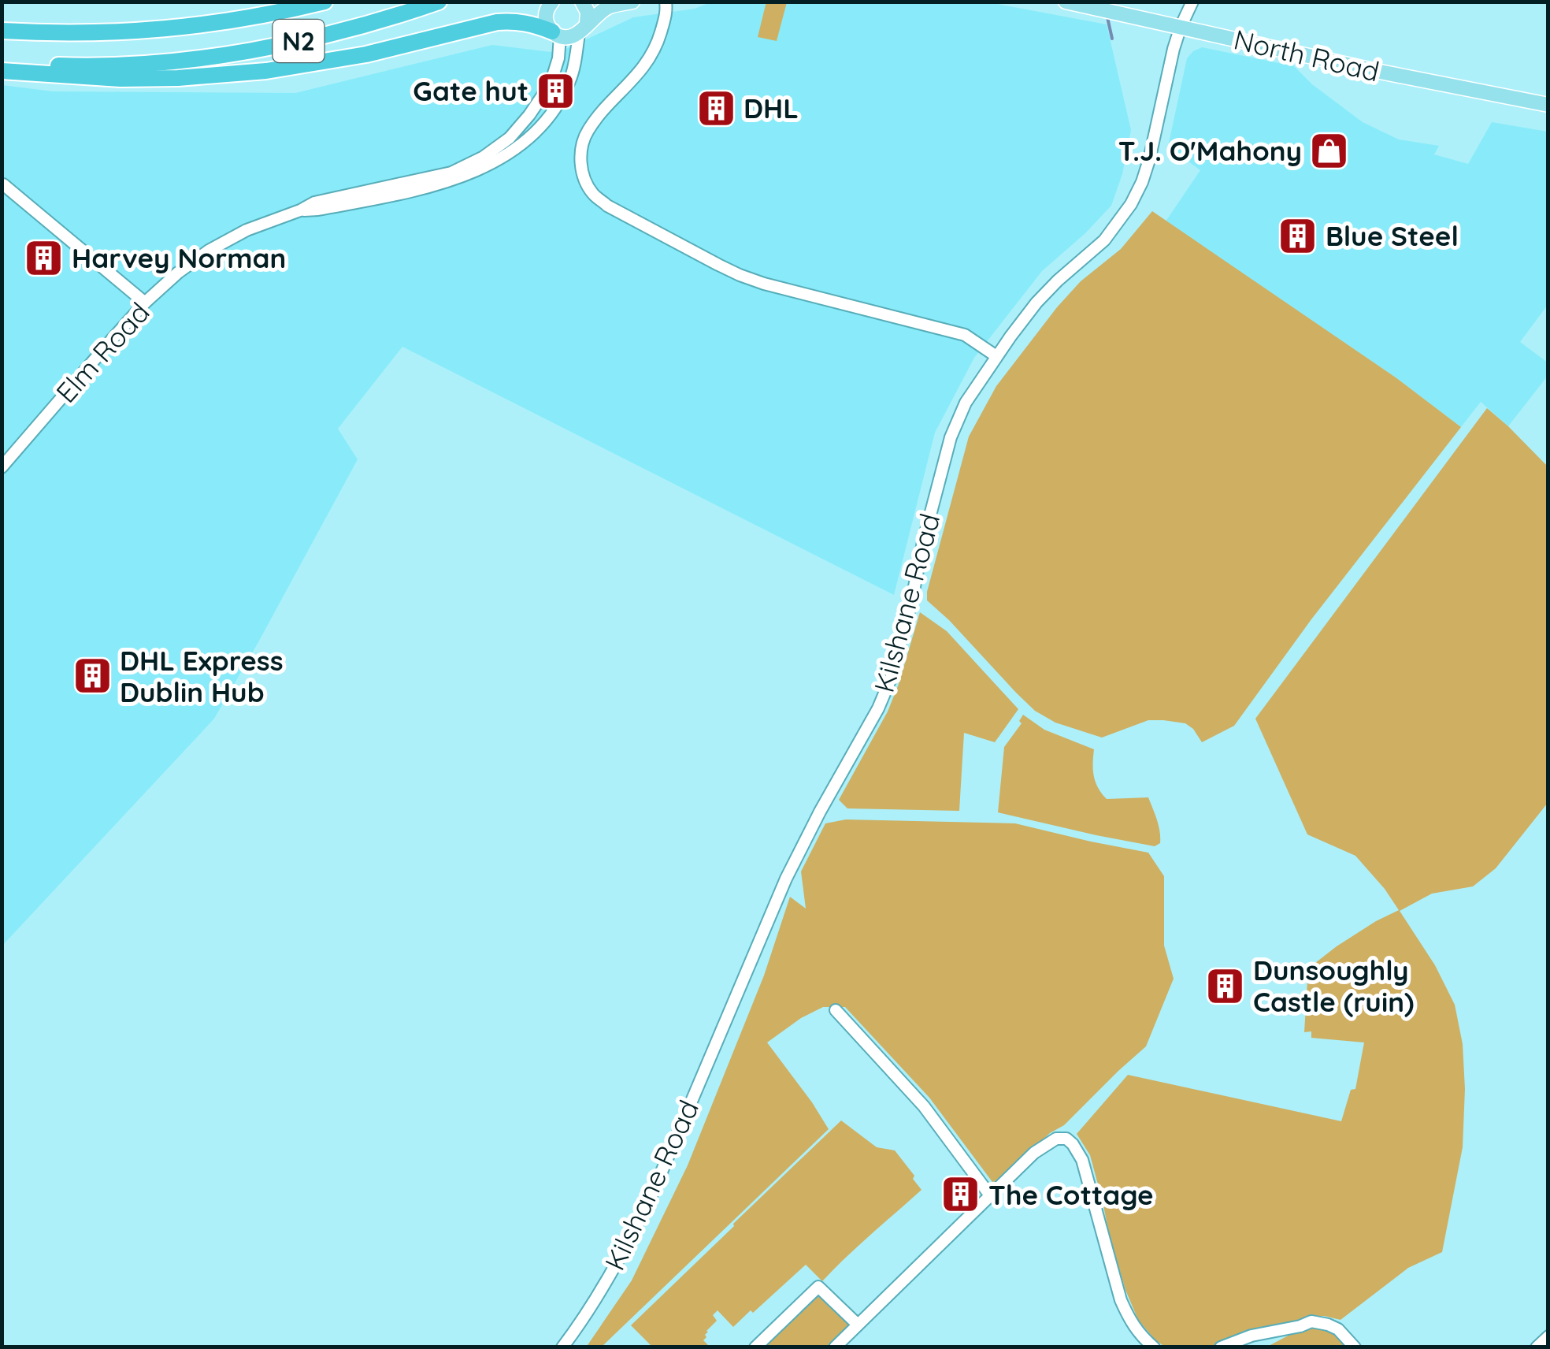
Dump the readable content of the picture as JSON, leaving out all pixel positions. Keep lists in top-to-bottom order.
{
  "streets": {
    "highway": ["N2"],
    "main road": ["North Road"],
    "street": ["Elm Road", "Kilshane Road"]
  },
  "crossings": [
    ["North Road", "Kilshane Road"]
  ],
  "places": {
    "building": [
      "Gate hut",
      "DHL",
      "Blue Steel",
      "Harvey Norman",
      "DHL Express Dublin Hub",
      "Dunsoughly Castle (ruin)",
      "The Cottage"
    ],
    "shop": ["T.J. O'Mahony"]
  }
}
